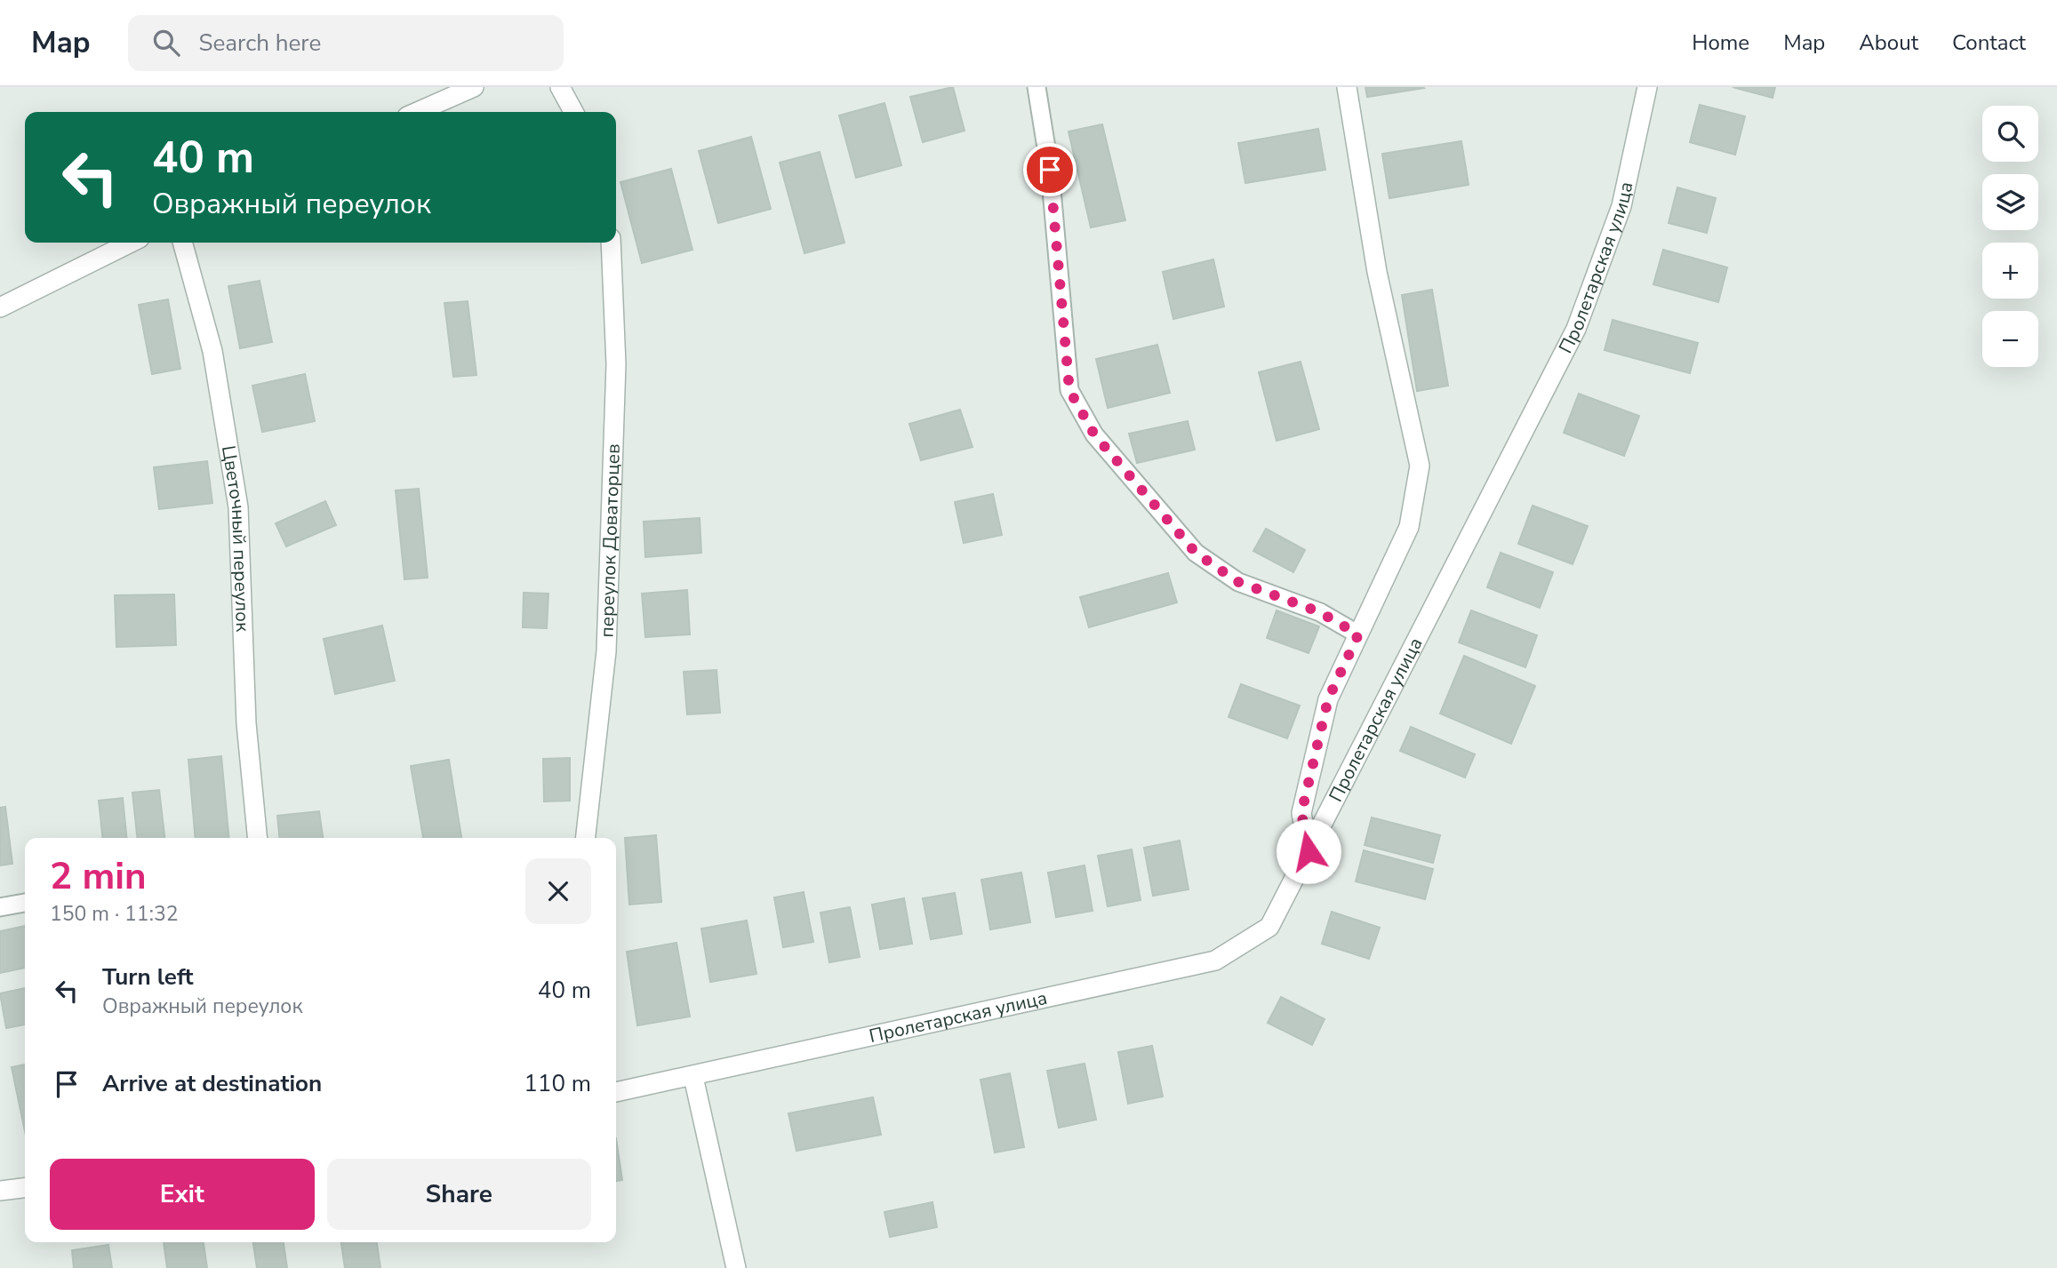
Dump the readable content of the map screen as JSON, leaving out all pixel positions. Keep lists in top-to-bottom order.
{
  "streets": {
    "street": ["Пролетарская улица", "Цветочный переулок", "переулок Доваторцев"]
  },
  "page": {
    "header": "Map",
    "search": "Search here",
    "nav": [
      "Home",
      "Map",
      "About",
      "Contact"
    ],
    "map_buttons": ["+", "−"],
    "turn": ["40 m", "Овражный переулок"],
    "heading": ["2 min", "150 m · 11:32"],
    "list": [
      {
        "name": "Turn left",
        "note": "Овражный переулок",
        "value": "40 m"
      },
      {
        "name": "Arrive at destination",
        "value": "110 m"
      }
    ],
    "buttons": ["Exit", "Share"]
  }
}
